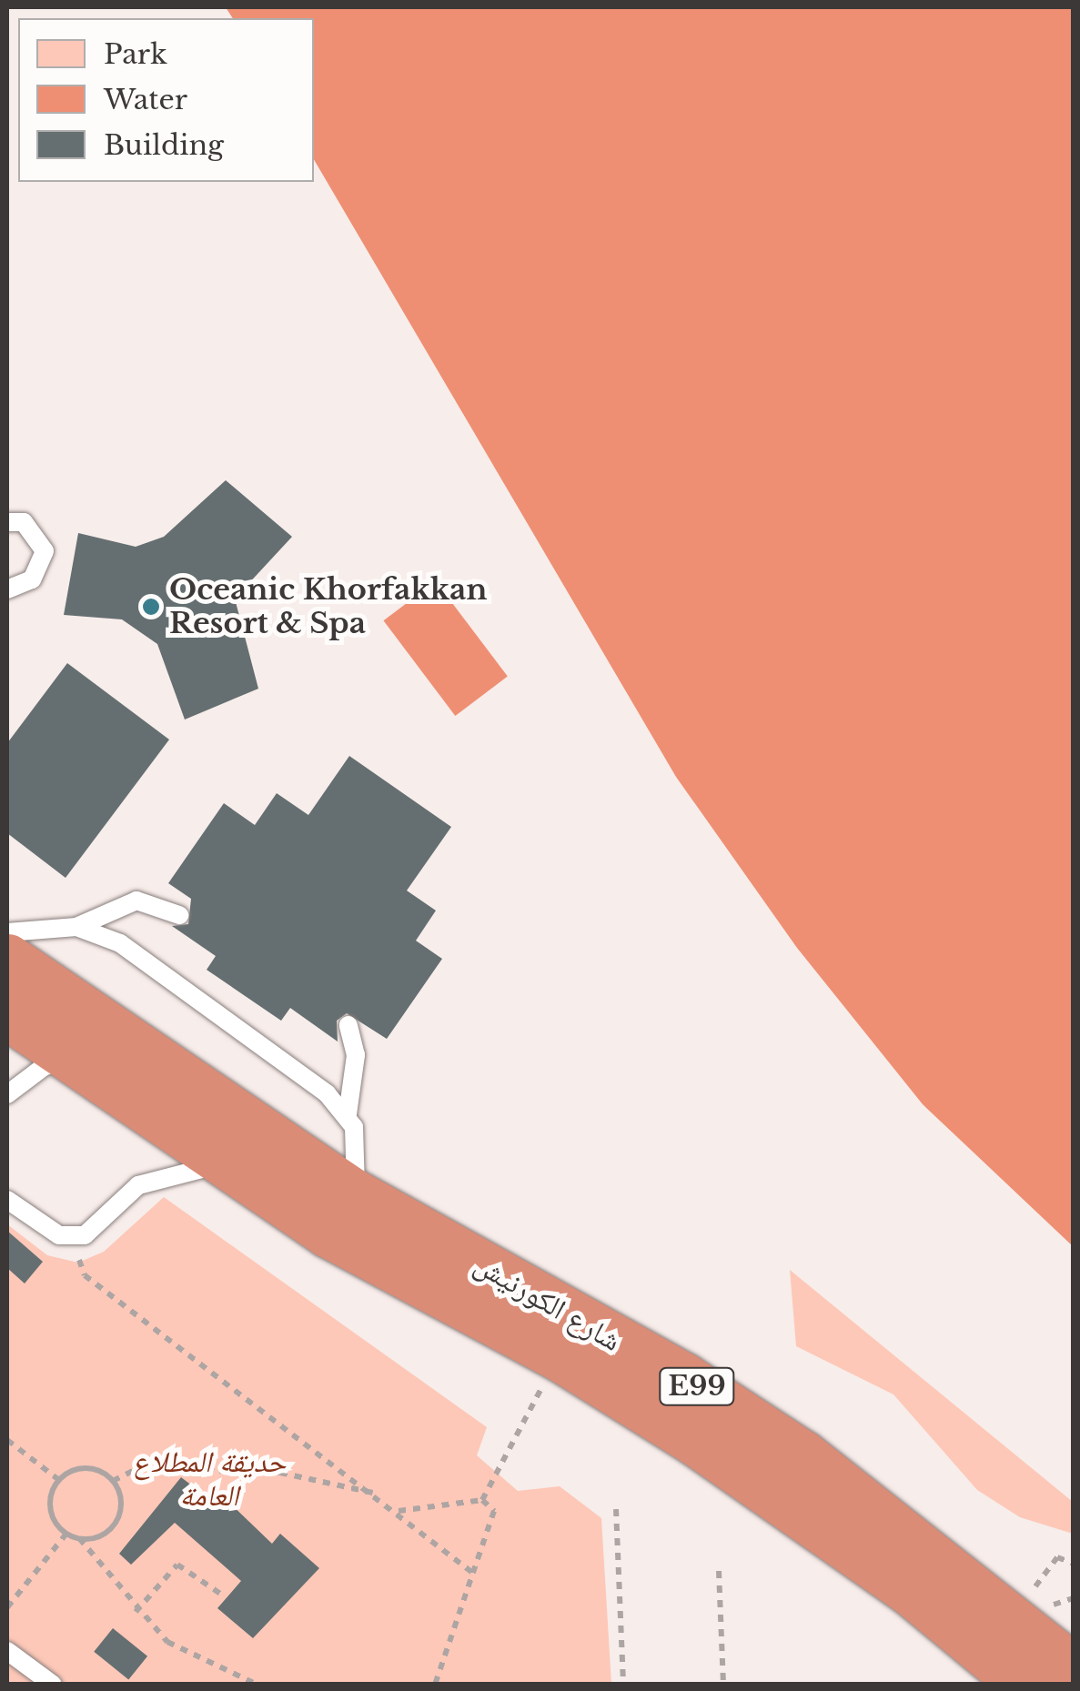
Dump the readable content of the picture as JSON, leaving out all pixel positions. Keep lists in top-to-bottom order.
{
  "streets": {
    "highway": ["شارع الكورنيش", "E99"]
  },
  "parks": ["حديقة المطلاع العامة"],
  "places": ["Oceanic Khorfakkan Resort & Spa"],
  "legend": ["Park", "Water", "Building"]
}
